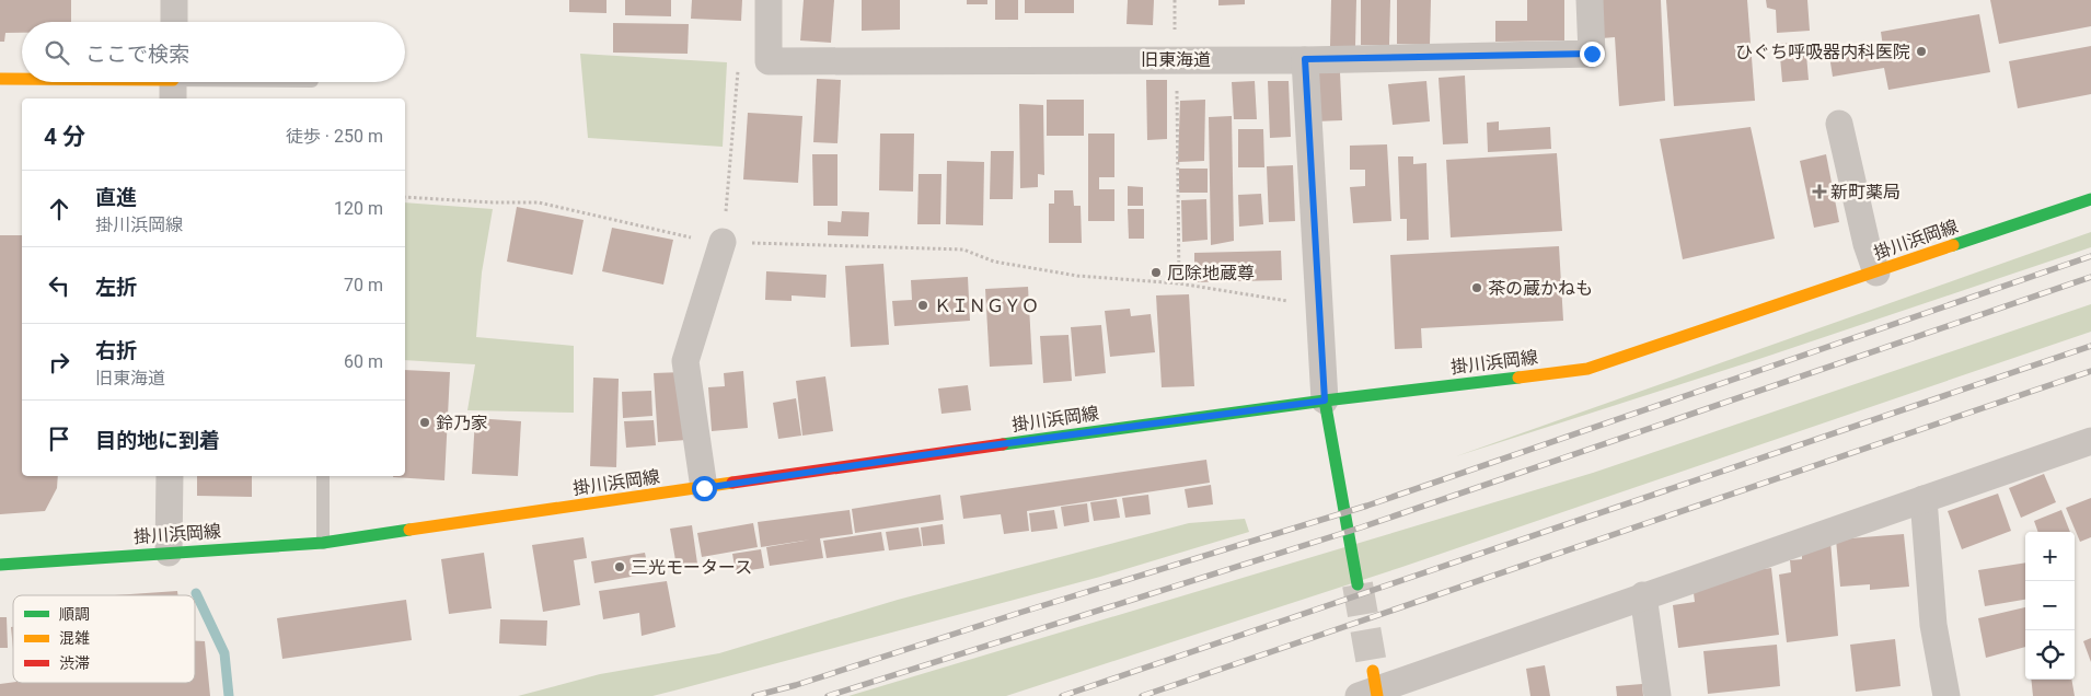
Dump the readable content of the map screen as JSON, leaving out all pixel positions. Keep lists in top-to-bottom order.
{
  "streets": {
    "main road": ["掛川浜岡線"],
    "street": ["旧東海道"]
  },
  "places": {
    "other": [
      "ひぐち呼吸器内科医院",
      "厄除地蔵尊",
      "茶の蔵かねも",
      "ＫＩＮＧＹＯ",
      "鈴乃家",
      "三光モータース"
    ],
    "health": ["新町薬局"]
  },
  "legend": ["順調", "混雑", "渋滞"],
  "page": {
    "search": "ここで検索",
    "heading": ["4 分", "徒歩 · 250 m"],
    "list": [
      ["直進", "掛川浜岡線", "120 m"],
      ["左折", "70 m"],
      ["右折", "旧東海道", "60 m"],
      "目的地に到着"
    ],
    "map_buttons": ["+", "−"]
  }
}
